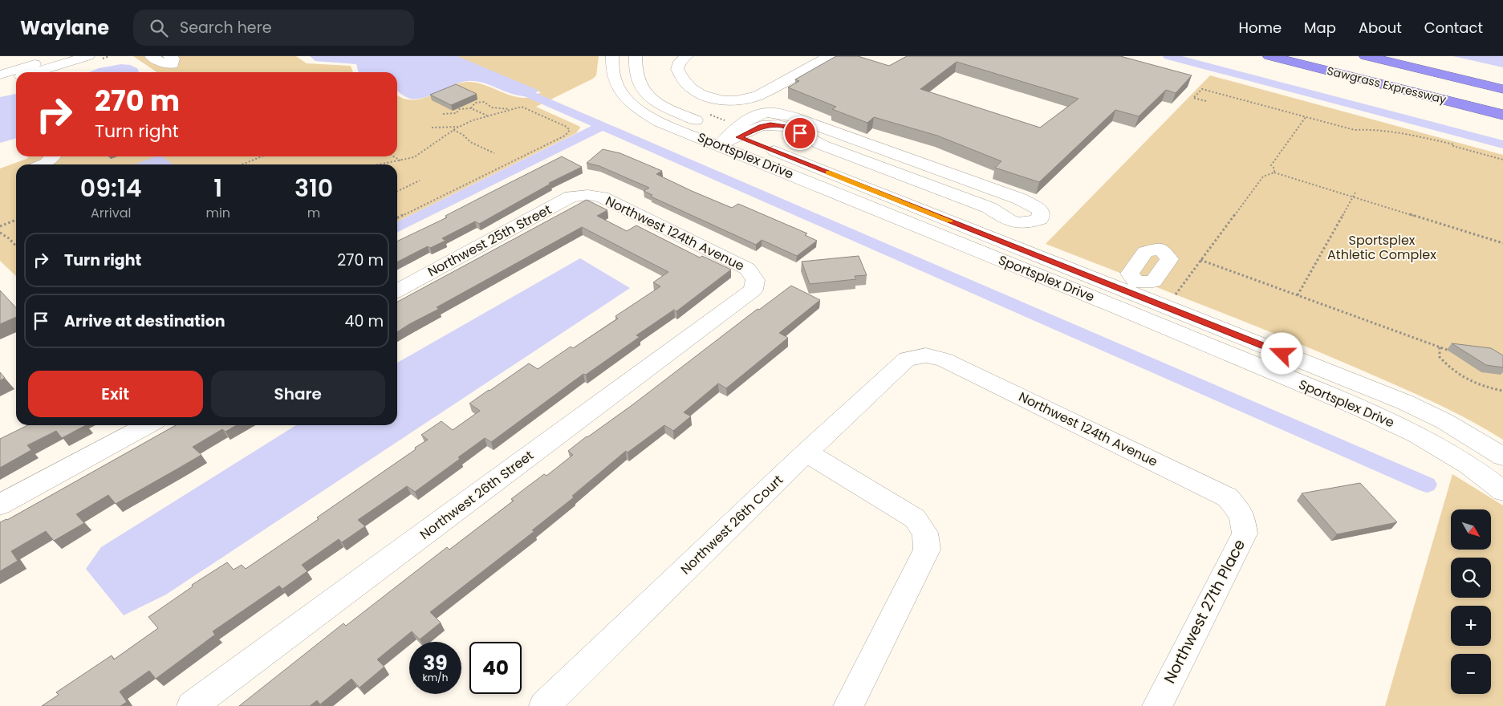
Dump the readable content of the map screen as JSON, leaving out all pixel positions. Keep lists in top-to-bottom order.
{
  "streets": {
    "highway": ["Sawgrass Expressway"],
    "street": [
      "Sportsplex Drive",
      "Northwest 124th Avenue",
      "Northwest 25th Street",
      "Northwest 26th Street",
      "Northwest 26th Court",
      "Northwest 27th Place"
    ]
  },
  "crossings": [
    ["Northwest 124th Avenue", "Northwest 25th Street"],
    ["Northwest 124th Avenue", "Northwest 26th Street"],
    ["Northwest 124th Avenue", "Northwest 26th Court"],
    ["Northwest 124th Avenue", "Northwest 27th Place"]
  ],
  "parks": ["Sportsplex Athletic Complex"],
  "north": "bottom right",
  "page": {
    "header": "Waylane",
    "search": "Search here",
    "nav": [
      "Home",
      "Map",
      "About",
      "Contact"
    ],
    "turn": ["270 m", "Turn right"],
    "eta": [
      "09:14",
      "Arrival",
      "1",
      "min",
      "310",
      "m"
    ],
    "list": [
      {
        "name": "Turn right",
        "value": "270 m"
      },
      {
        "name": "Arrive at destination",
        "value": "40 m"
      }
    ],
    "buttons": ["Exit", "Share"],
    "map_buttons": ["+", "−"],
    "speed": "39 km/h",
    "limit": "40"
  }
}
